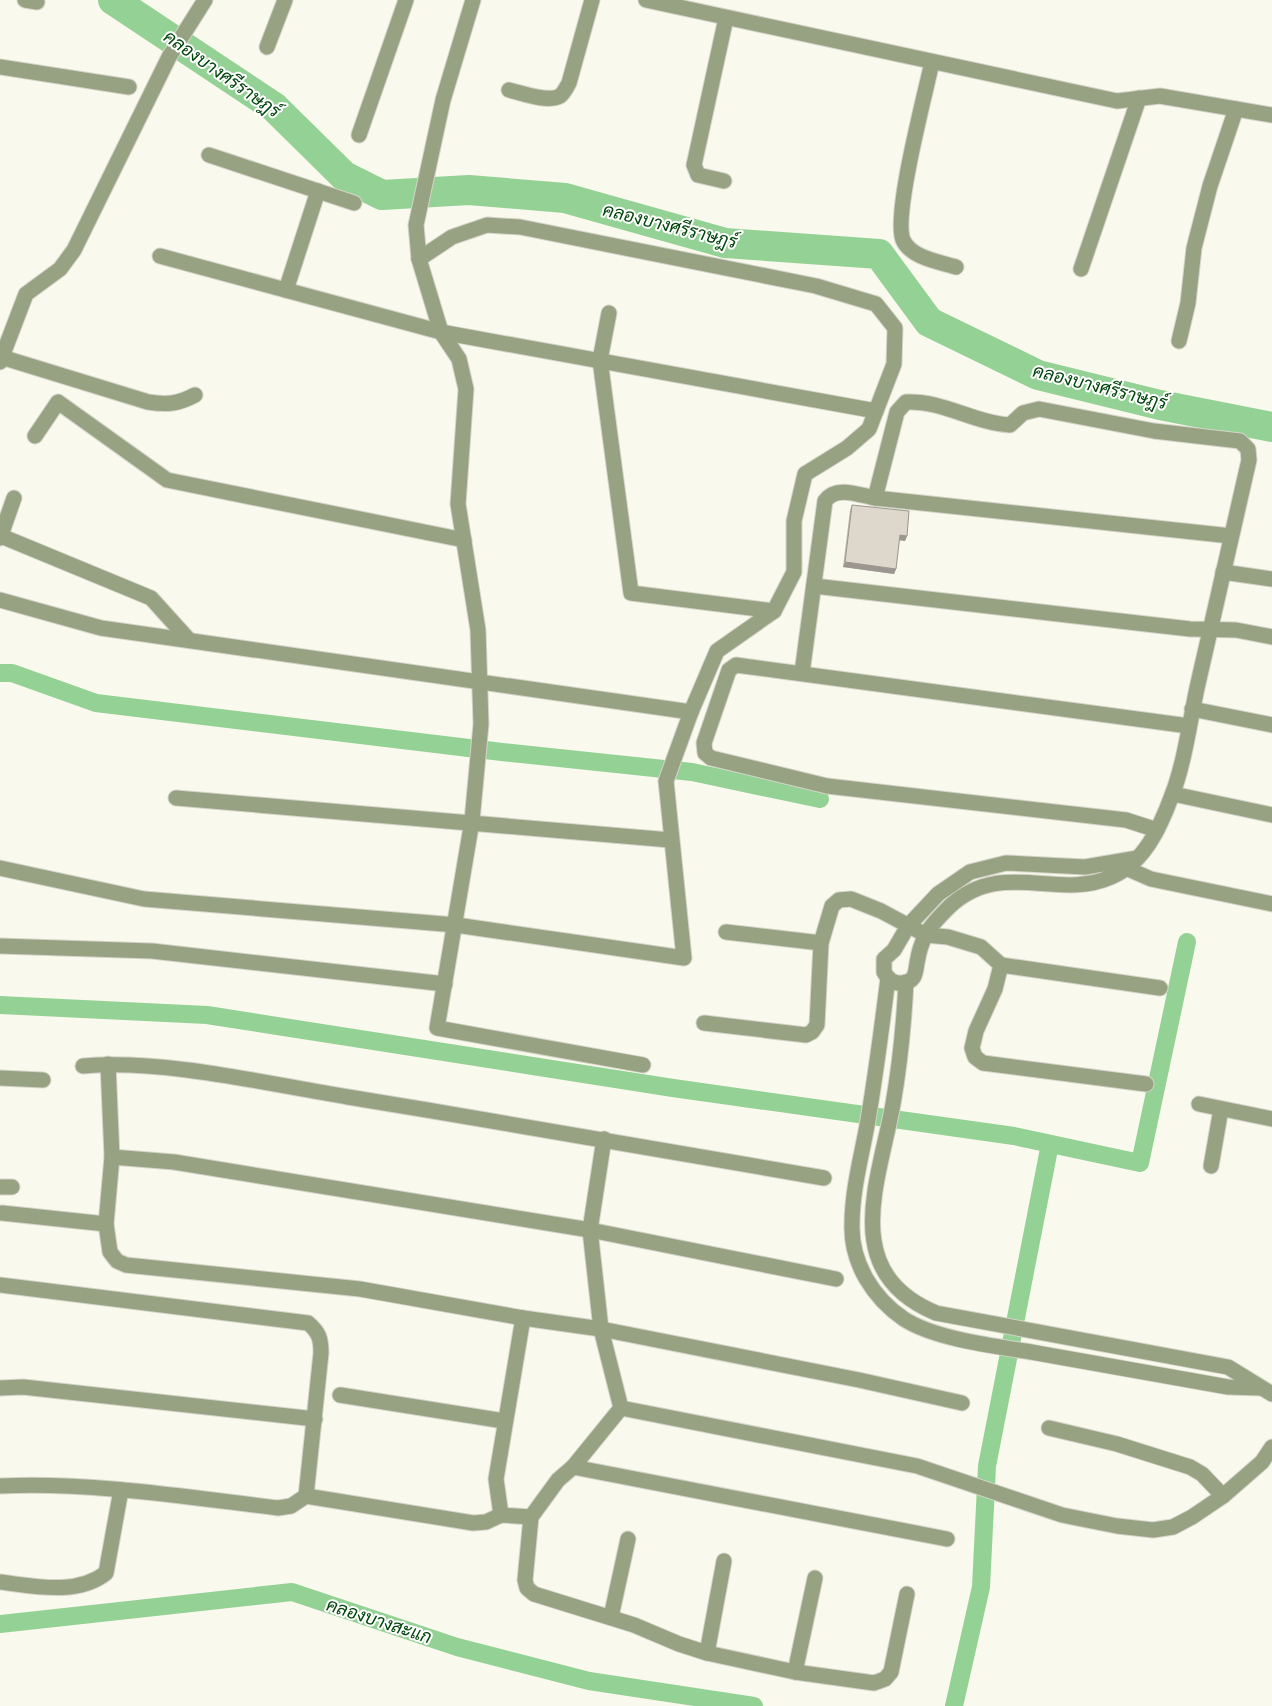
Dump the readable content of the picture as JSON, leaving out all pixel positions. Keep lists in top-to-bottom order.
{
  "water": ["คลองบางศรีราษฎร์", "คลองบางสะแก"]
}
